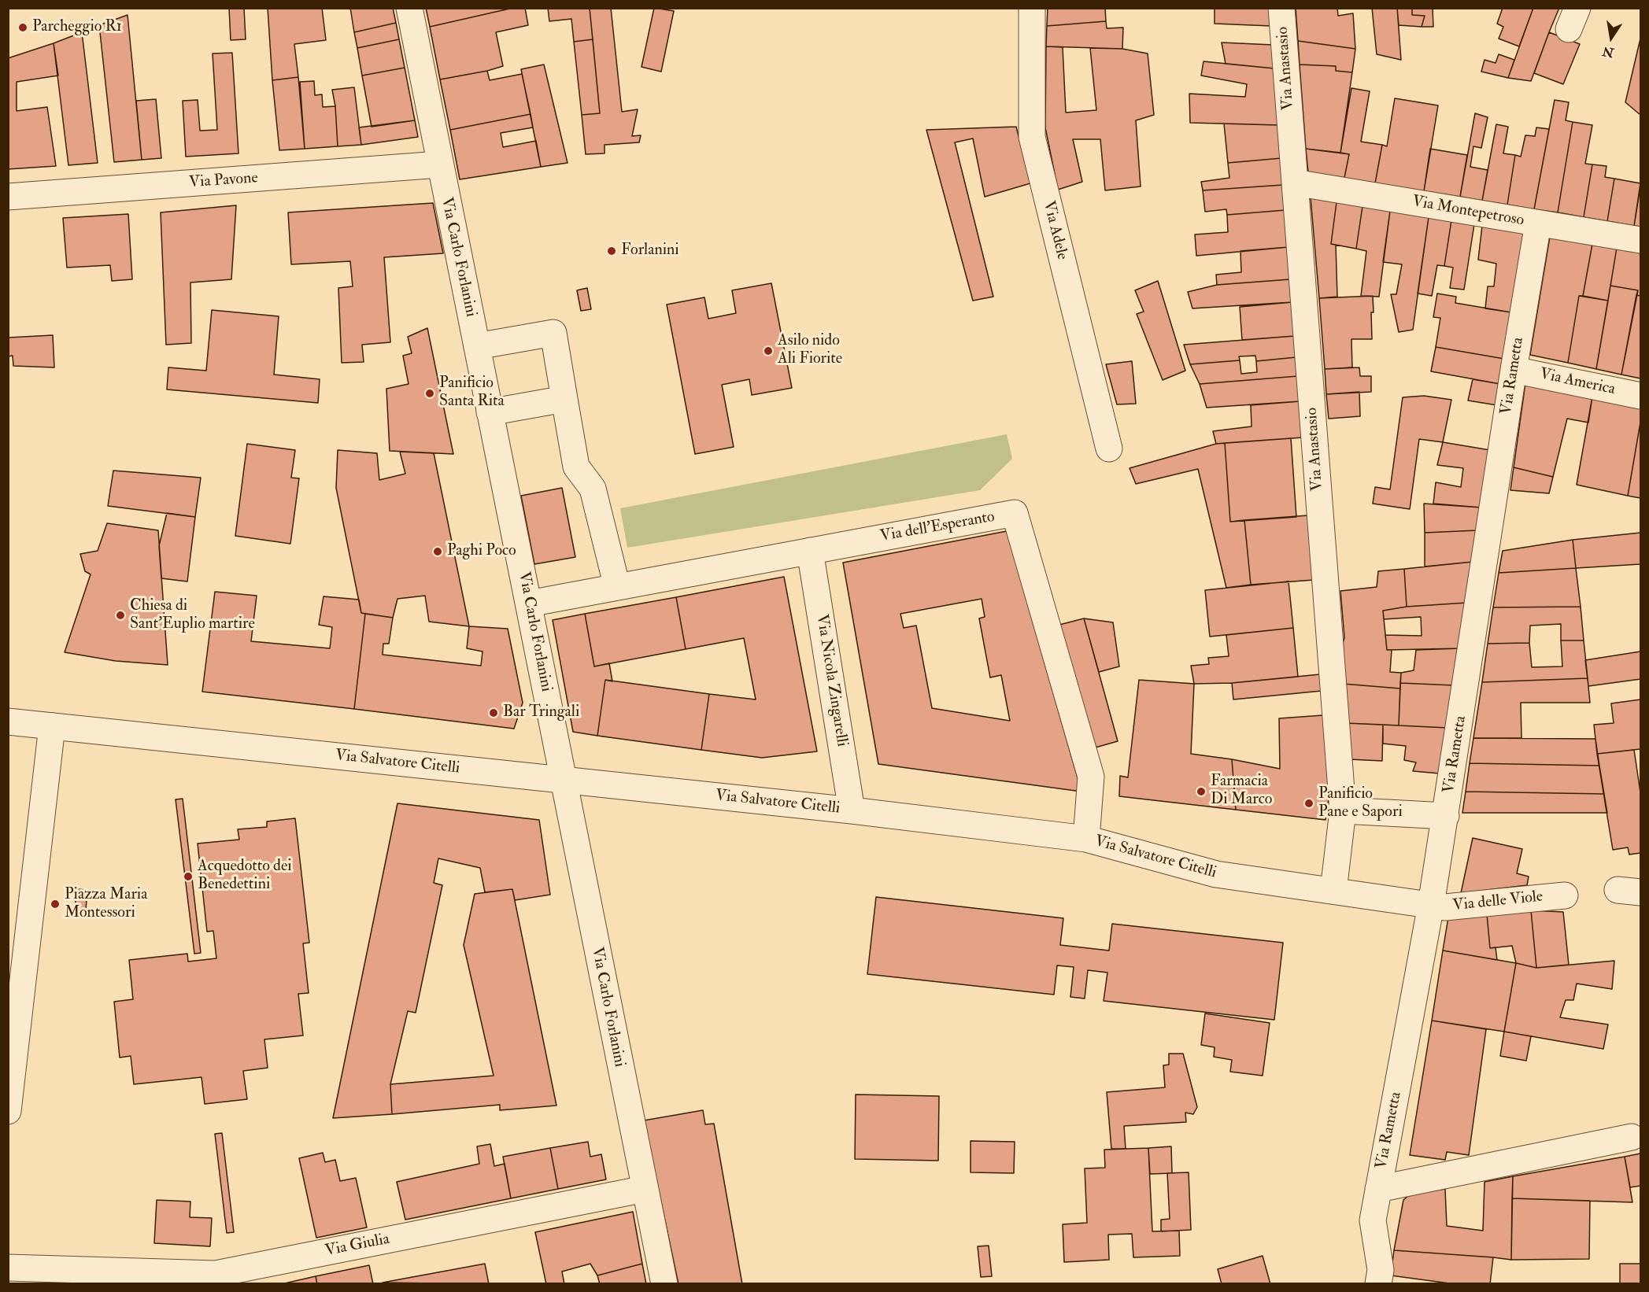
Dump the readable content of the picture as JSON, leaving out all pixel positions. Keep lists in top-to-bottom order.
{
  "streets": {
    "street": [
      "Via Anastasio",
      "Via Pavone",
      "Via Montepetroso",
      "Via Adele",
      "Via Carlo Forlanini",
      "Via Rametta",
      "Via America",
      "Via dell'Esperanto",
      "Via Nicola Zingarelli",
      "Via Salvatore Citelli",
      "Via delle Viole",
      "Via Giulia"
    ]
  },
  "crossings": [
    ["Via Anastasio", "Via Montepetroso"],
    ["Via Anastasio", "Via Salvatore Citelli"],
    ["Via Pavone", "Via Carlo Forlanini"],
    ["Via Montepetroso", "Via Rametta"],
    ["Via Carlo Forlanini", "Via dell'Esperanto"],
    ["Via Carlo Forlanini", "Via Salvatore Citelli"],
    ["Via Carlo Forlanini", "Via Giulia"],
    ["Via Rametta", "Via America"],
    ["Via Rametta", "Via Salvatore Citelli"],
    ["Via Rametta", "Via delle Viole"],
    ["Via dell'Esperanto", "Via Nicola Zingarelli"],
    ["Via dell'Esperanto", "Via Salvatore Citelli"],
    ["Via Nicola Zingarelli", "Via Salvatore Citelli"],
    ["Via Salvatore Citelli", "Via delle Viole"]
  ],
  "places": [
    "Parcheggio R1",
    "Forlanini",
    "Asilo nido Ali Fiorite",
    "Panificio Santa Rita",
    "Paghi Poco",
    "Chiesa di Sant'Euplio martire",
    "Bar Tringali",
    "Farmacia Di Marco",
    "Panificio Pane e Sapori",
    "Acquedotto dei Benedettini",
    "Piazza Maria Montessori"
  ],
  "north": "bottom"
}
